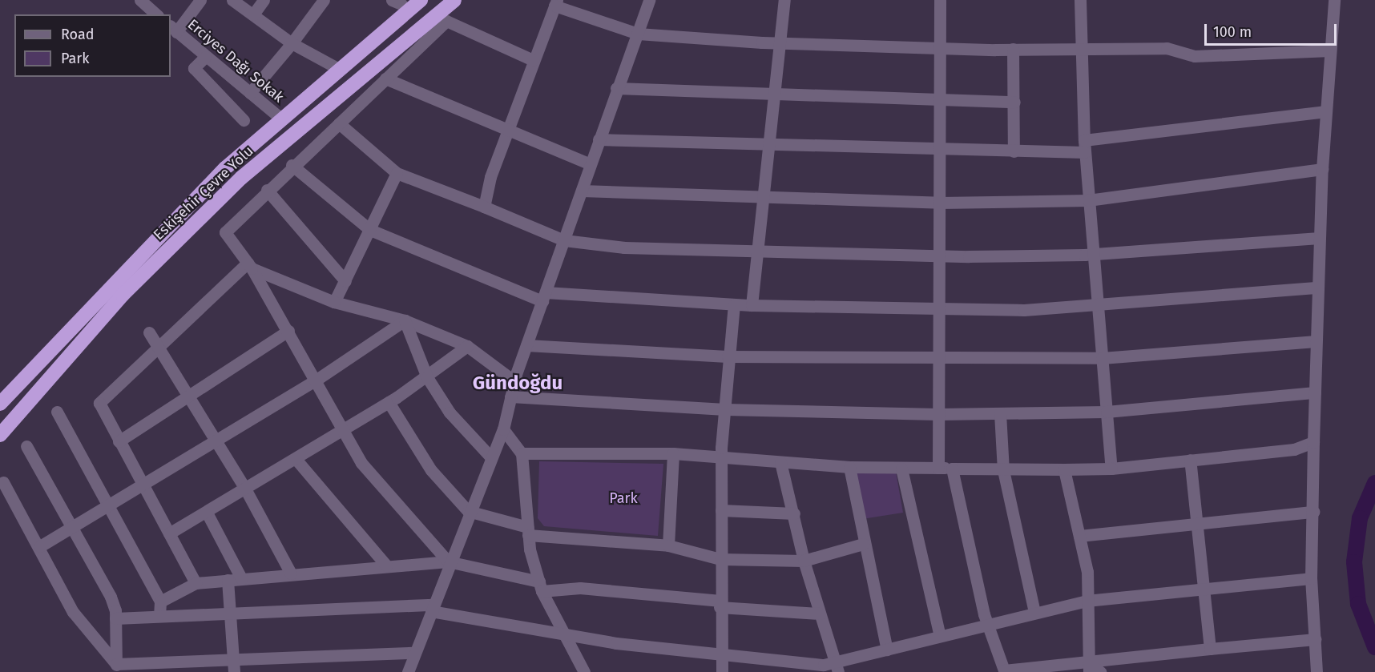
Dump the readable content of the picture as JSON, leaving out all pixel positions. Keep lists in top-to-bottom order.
{
  "streets": {
    "highway": ["Eskişehir Çevre Yolu"],
    "street": ["Erciyes Dağı Sokak"]
  },
  "crossings": [
    ["Erciyes Dağı Sokak", "Eskişehir Çevre Yolu"]
  ],
  "districts": ["Gündoğdu"],
  "parks": ["Park"],
  "legend": ["Road", "Park"],
  "scale_bar": "100 m"
}
